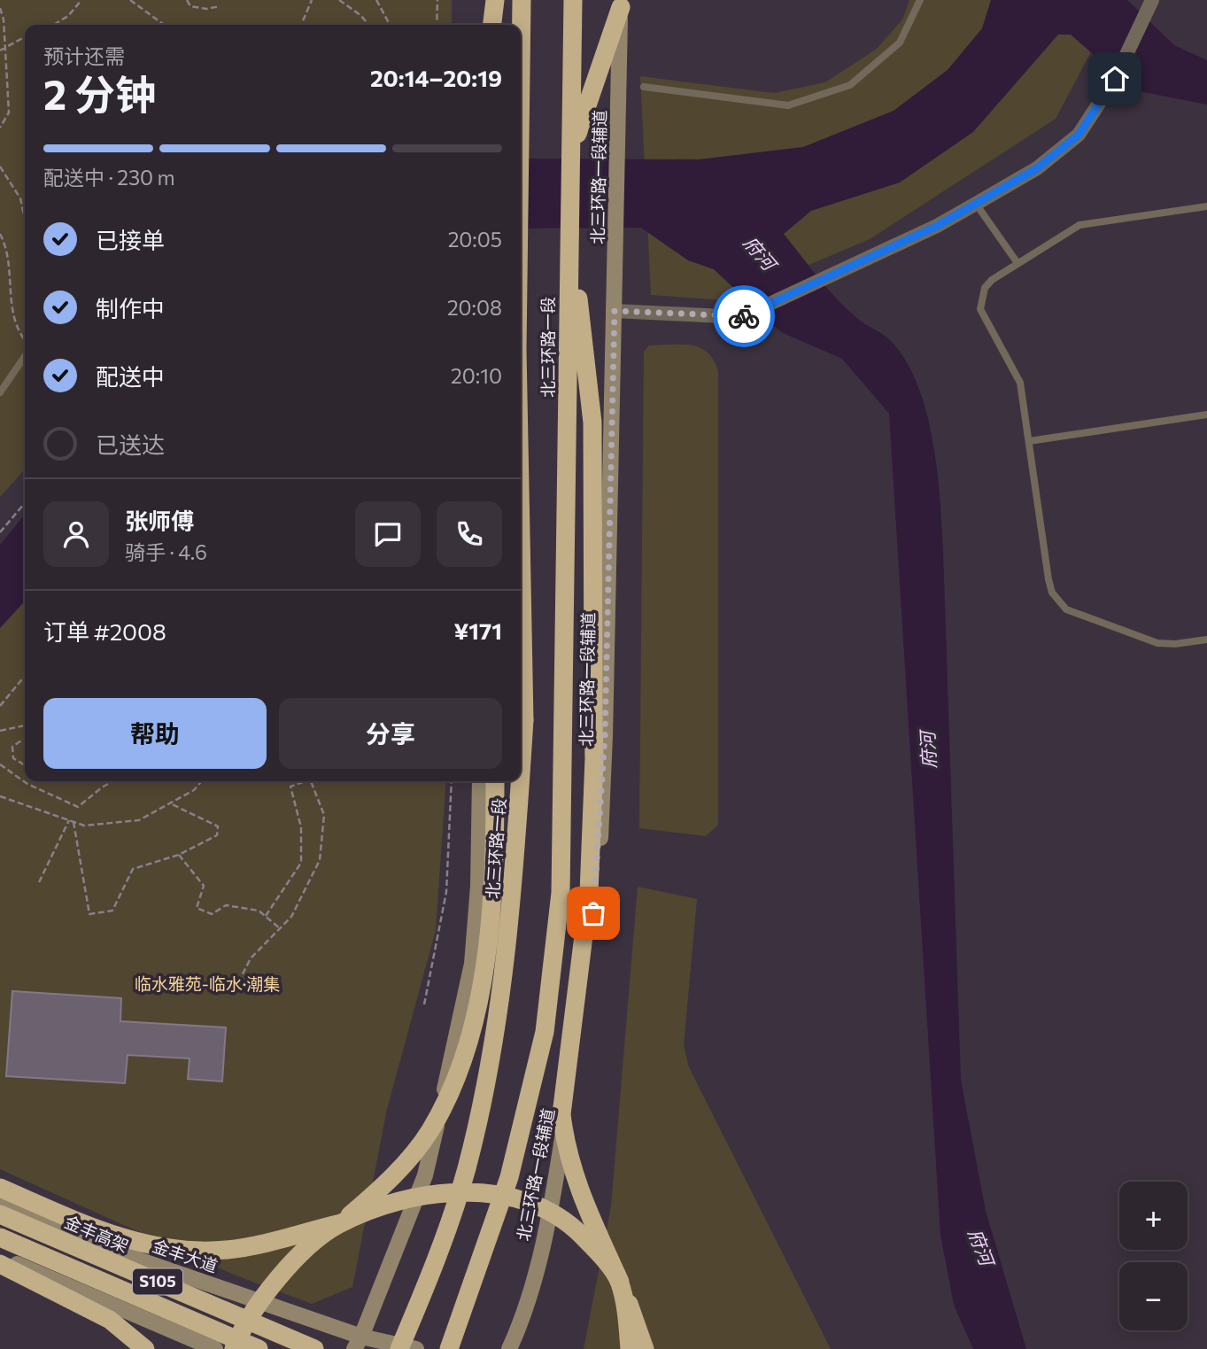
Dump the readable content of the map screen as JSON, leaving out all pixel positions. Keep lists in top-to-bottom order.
{
  "streets": {
    "highway": ["北三环路一段", "金丰高架", "S105"],
    "main road": ["北三环路一段辅道", "金丰大道"]
  },
  "water": ["府河"],
  "parks": ["临水雅苑-临水·潮集"],
  "page": {
    "heading": ["2 分钟", "预计还需", "20:14–20:19"],
    "panel": [
      "张师傅",
      "骑手 · 4.6",
      "订单 #2008",
      "¥171"
    ],
    "bar": "配送中 · 230 m",
    "list": [
      ["已接单", "20:05"],
      ["制作中", "20:08"],
      ["配送中", "20:10"],
      "已送达"
    ],
    "buttons": ["帮助", "分享"],
    "map_buttons": ["+", "−"]
  }
}
